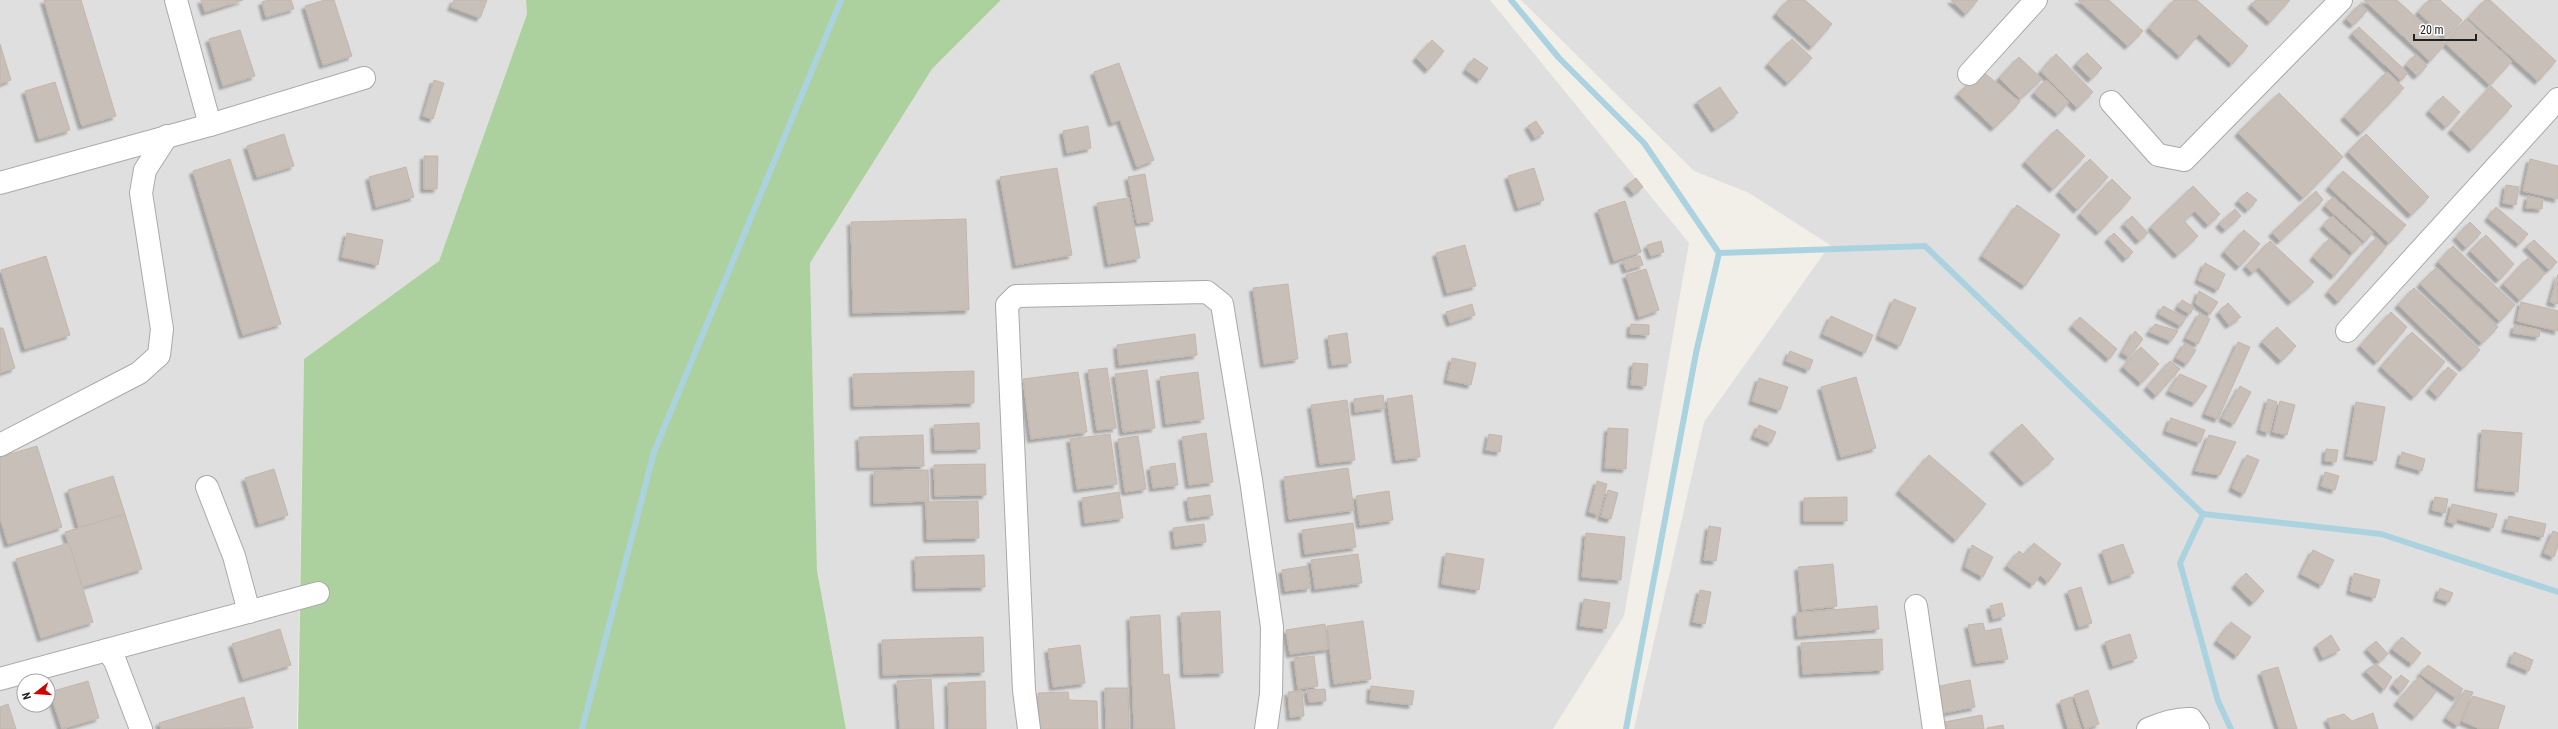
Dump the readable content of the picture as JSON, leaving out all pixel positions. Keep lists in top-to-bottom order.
{
  "scale_bar": "20 m",
  "north": "left"
}
